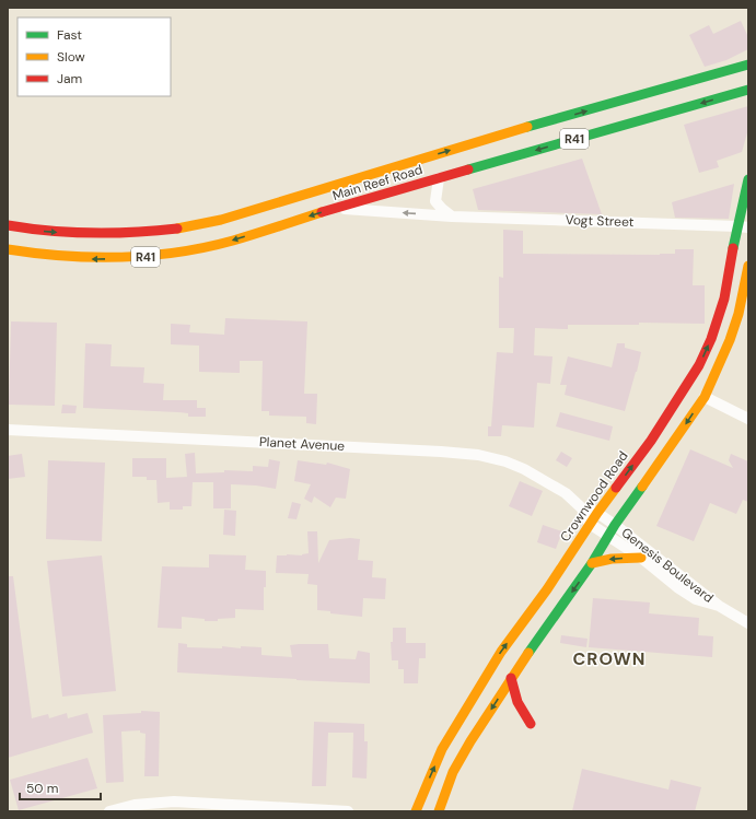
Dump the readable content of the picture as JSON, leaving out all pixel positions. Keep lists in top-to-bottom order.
{
  "streets": {
    "main road": ["R41", "Main Reef Road", "Crownwood Road"],
    "street": ["Vogt Street", "Planet Avenue", "Genesis Boulevard"]
  },
  "crossings": [
    ["Main Reef Road", "Vogt Street"],
    ["Vogt Street", "Crownwood Road"],
    ["Planet Avenue", "Crownwood Road"],
    ["Planet Avenue", "Genesis Boulevard"]
  ],
  "districts": ["CROWN"],
  "legend": ["Fast", "Slow", "Jam"],
  "scale_bar": "50 m"
}
